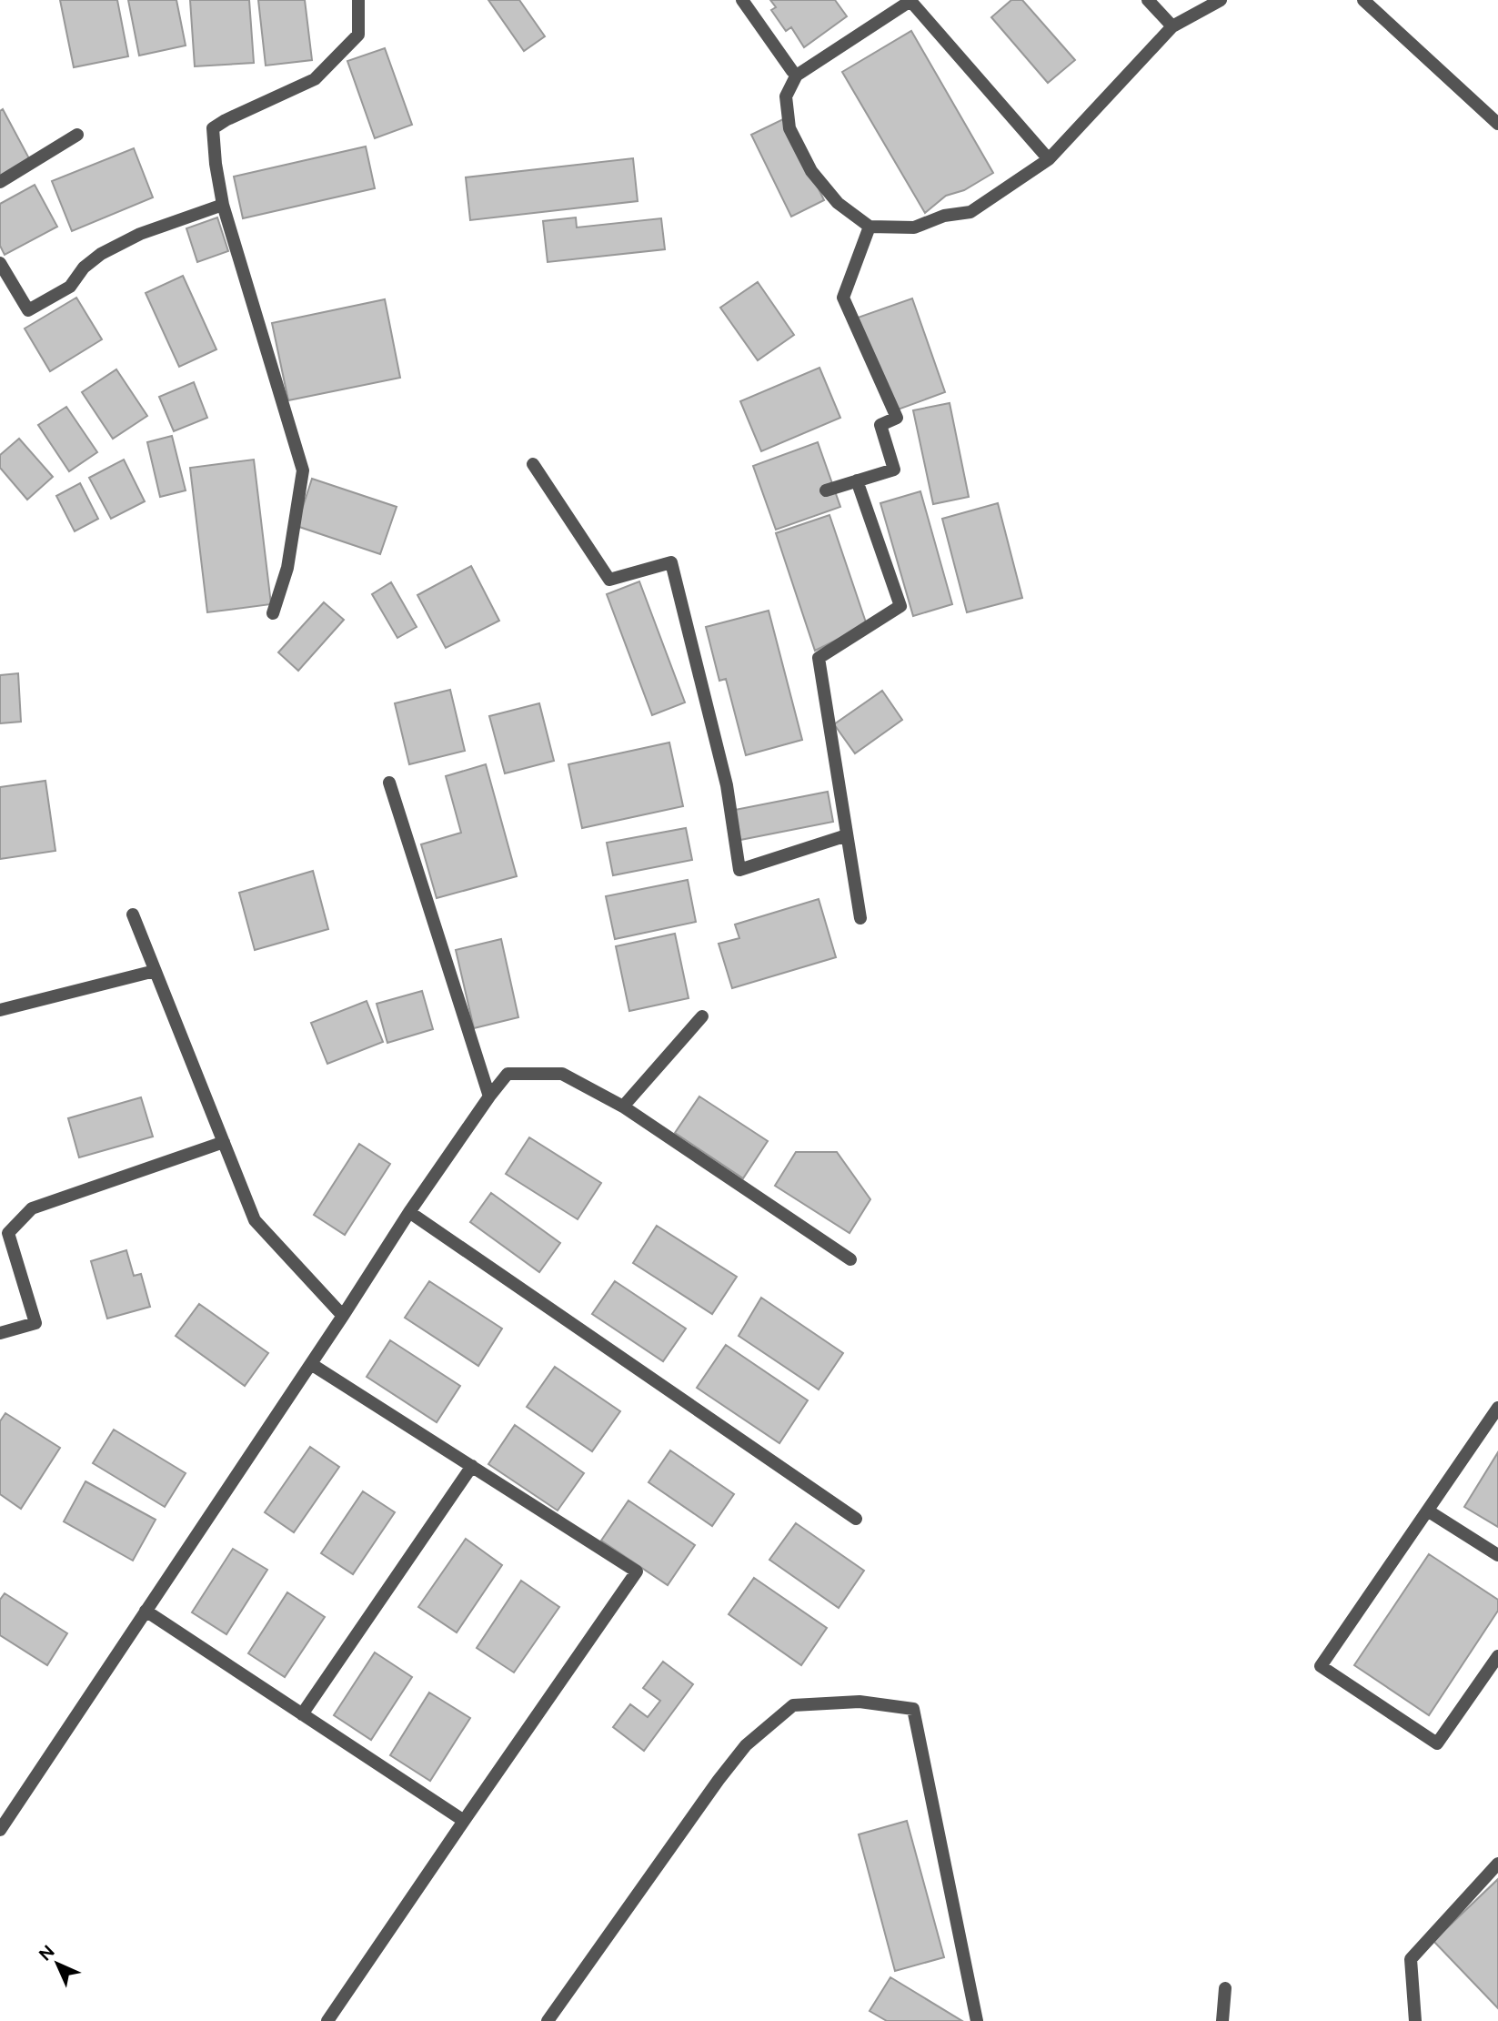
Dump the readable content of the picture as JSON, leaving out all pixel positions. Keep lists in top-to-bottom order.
{
  "north": "top left"
}
